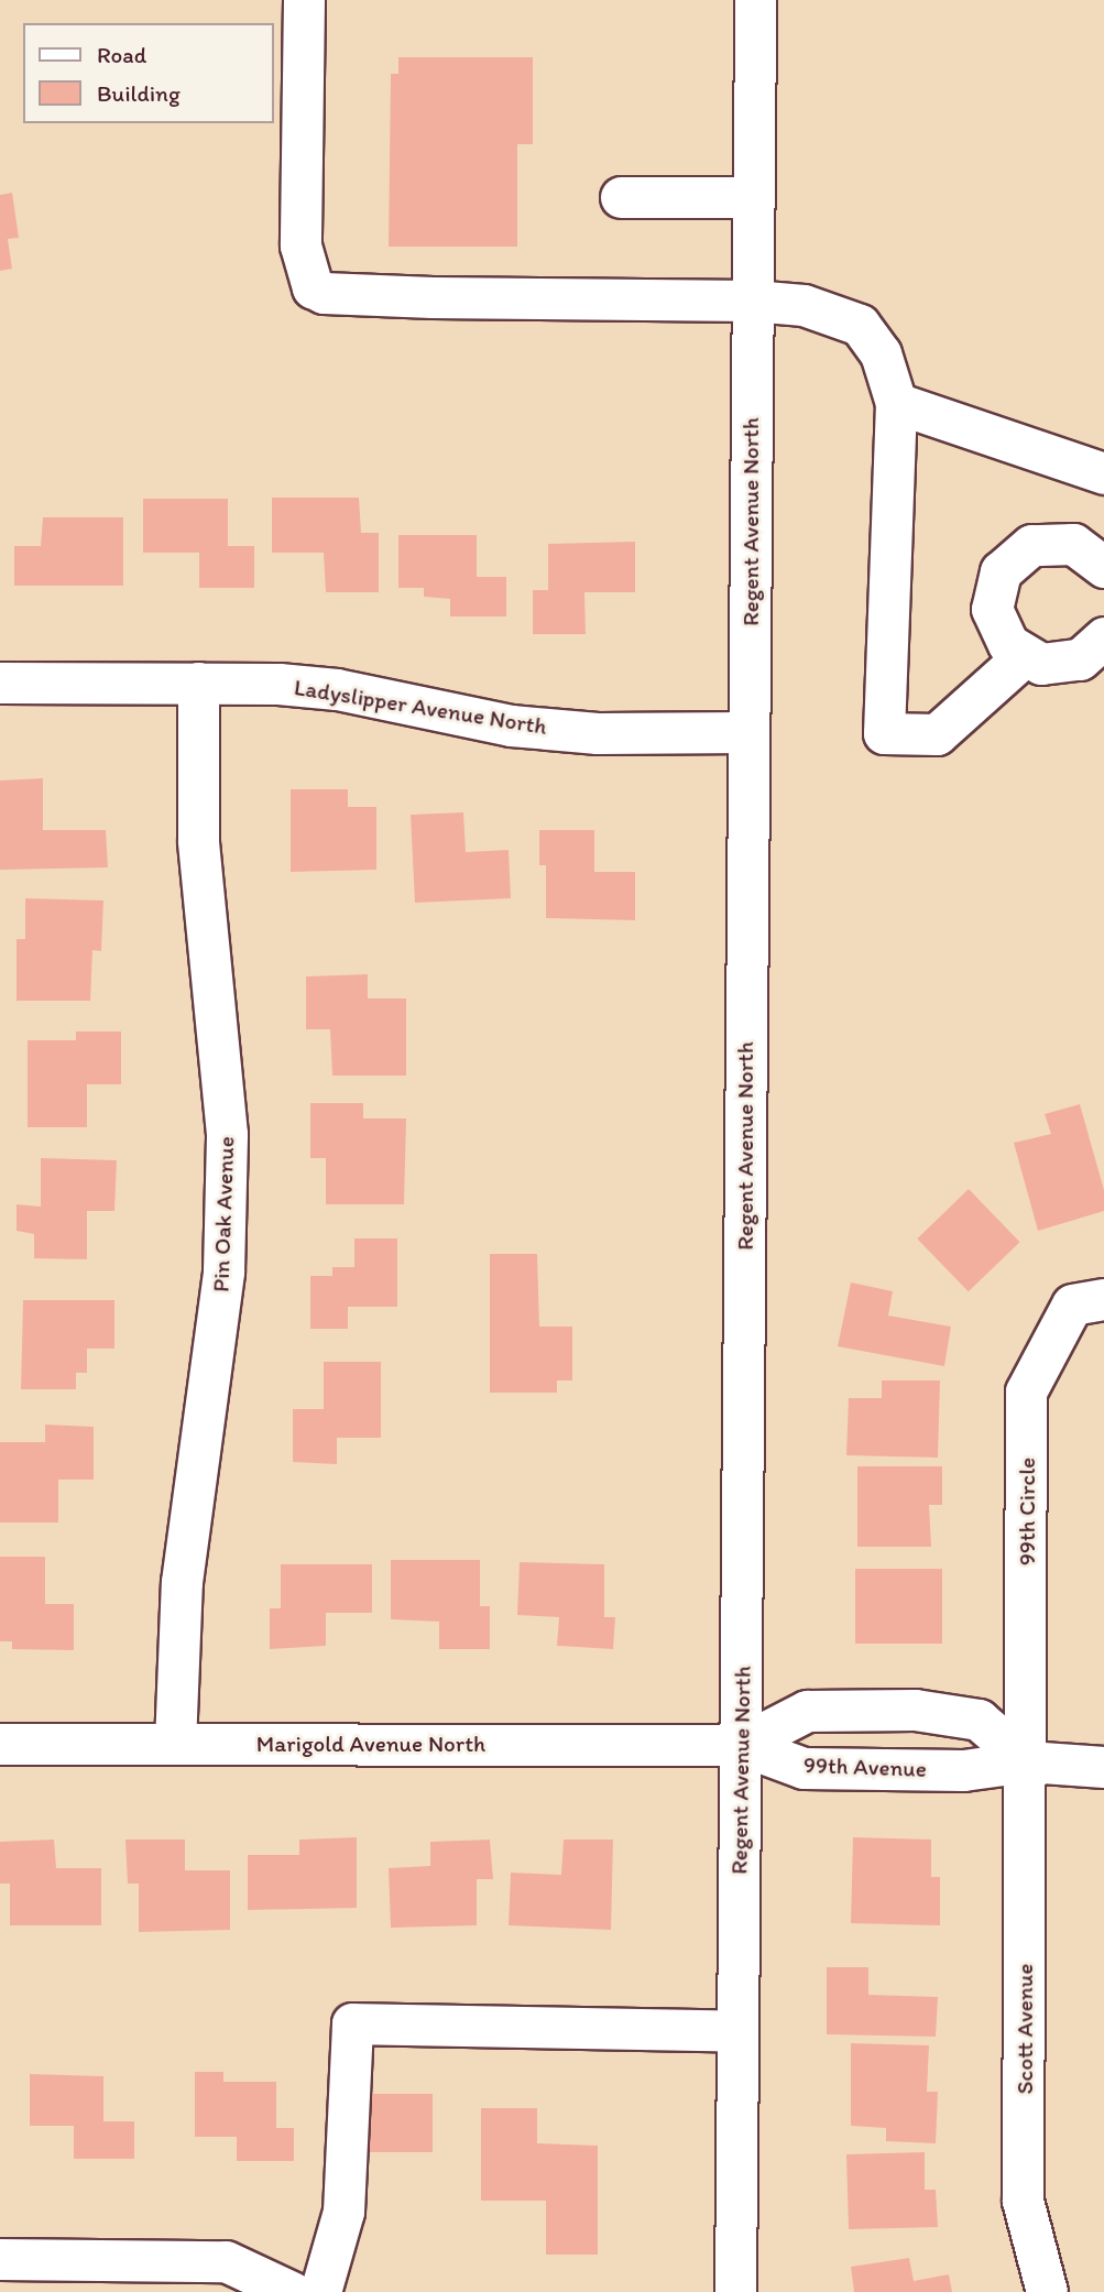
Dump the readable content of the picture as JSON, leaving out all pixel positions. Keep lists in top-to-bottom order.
{
  "streets": {
    "street": [
      "Regent Avenue North",
      "Ladyslipper Avenue North",
      "Pin Oak Avenue",
      "99th Circle",
      "Marigold Avenue North",
      "99th Avenue",
      "Scott Avenue"
    ]
  },
  "crossings": [
    ["Regent Avenue North", "Ladyslipper Avenue North"],
    ["Regent Avenue North", "Marigold Avenue North"],
    ["Regent Avenue North", "99th Avenue"],
    ["Ladyslipper Avenue North", "Pin Oak Avenue"],
    ["Pin Oak Avenue", "Marigold Avenue North"],
    ["99th Circle", "99th Avenue"],
    ["99th Circle", "Scott Avenue"],
    ["Marigold Avenue North", "99th Avenue"],
    ["99th Avenue", "Scott Avenue"]
  ],
  "legend": ["Road", "Building"]
}
